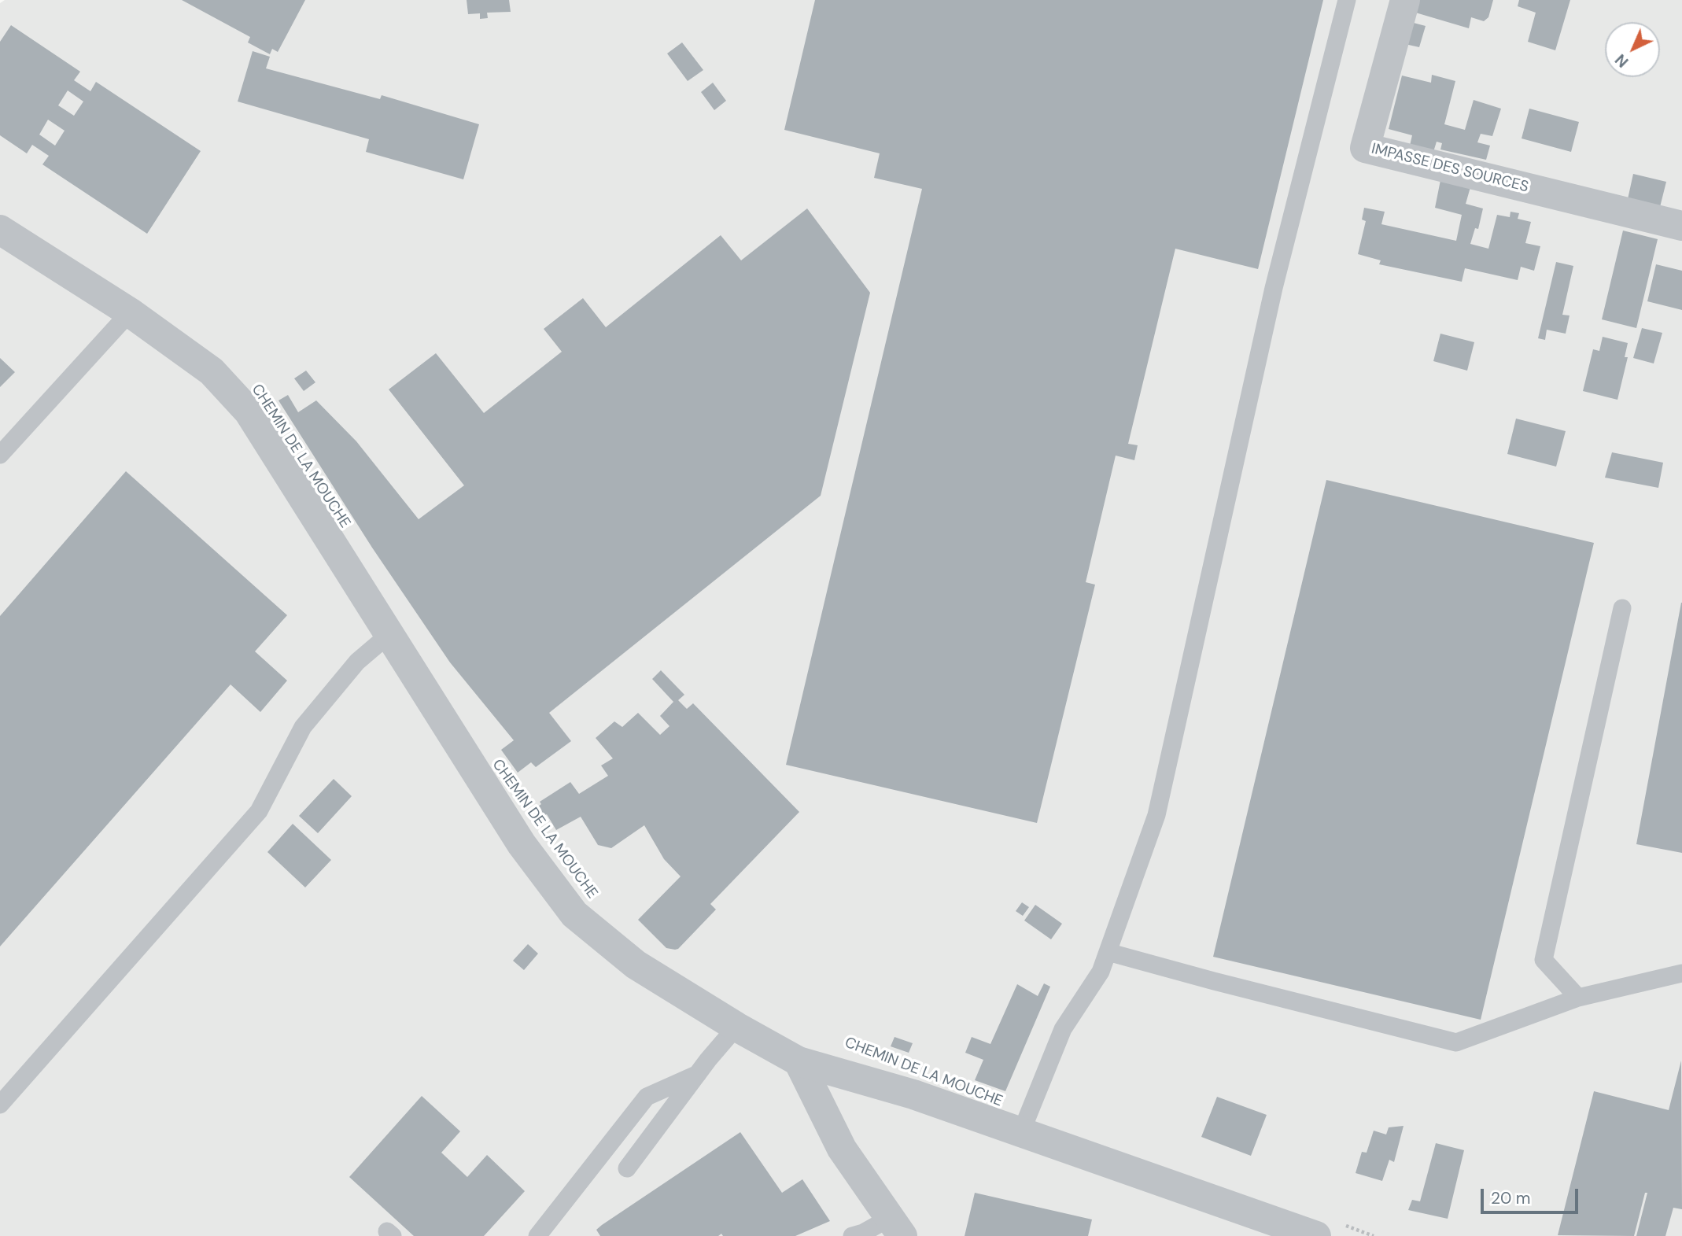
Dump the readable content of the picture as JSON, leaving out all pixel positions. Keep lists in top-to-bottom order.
{
  "streets": {
    "street": ["IMPASSE DES SOURCES", "CHEMIN DE LA MOUCHE"]
  },
  "scale_bar": "20 m",
  "north": "bottom left"
}
